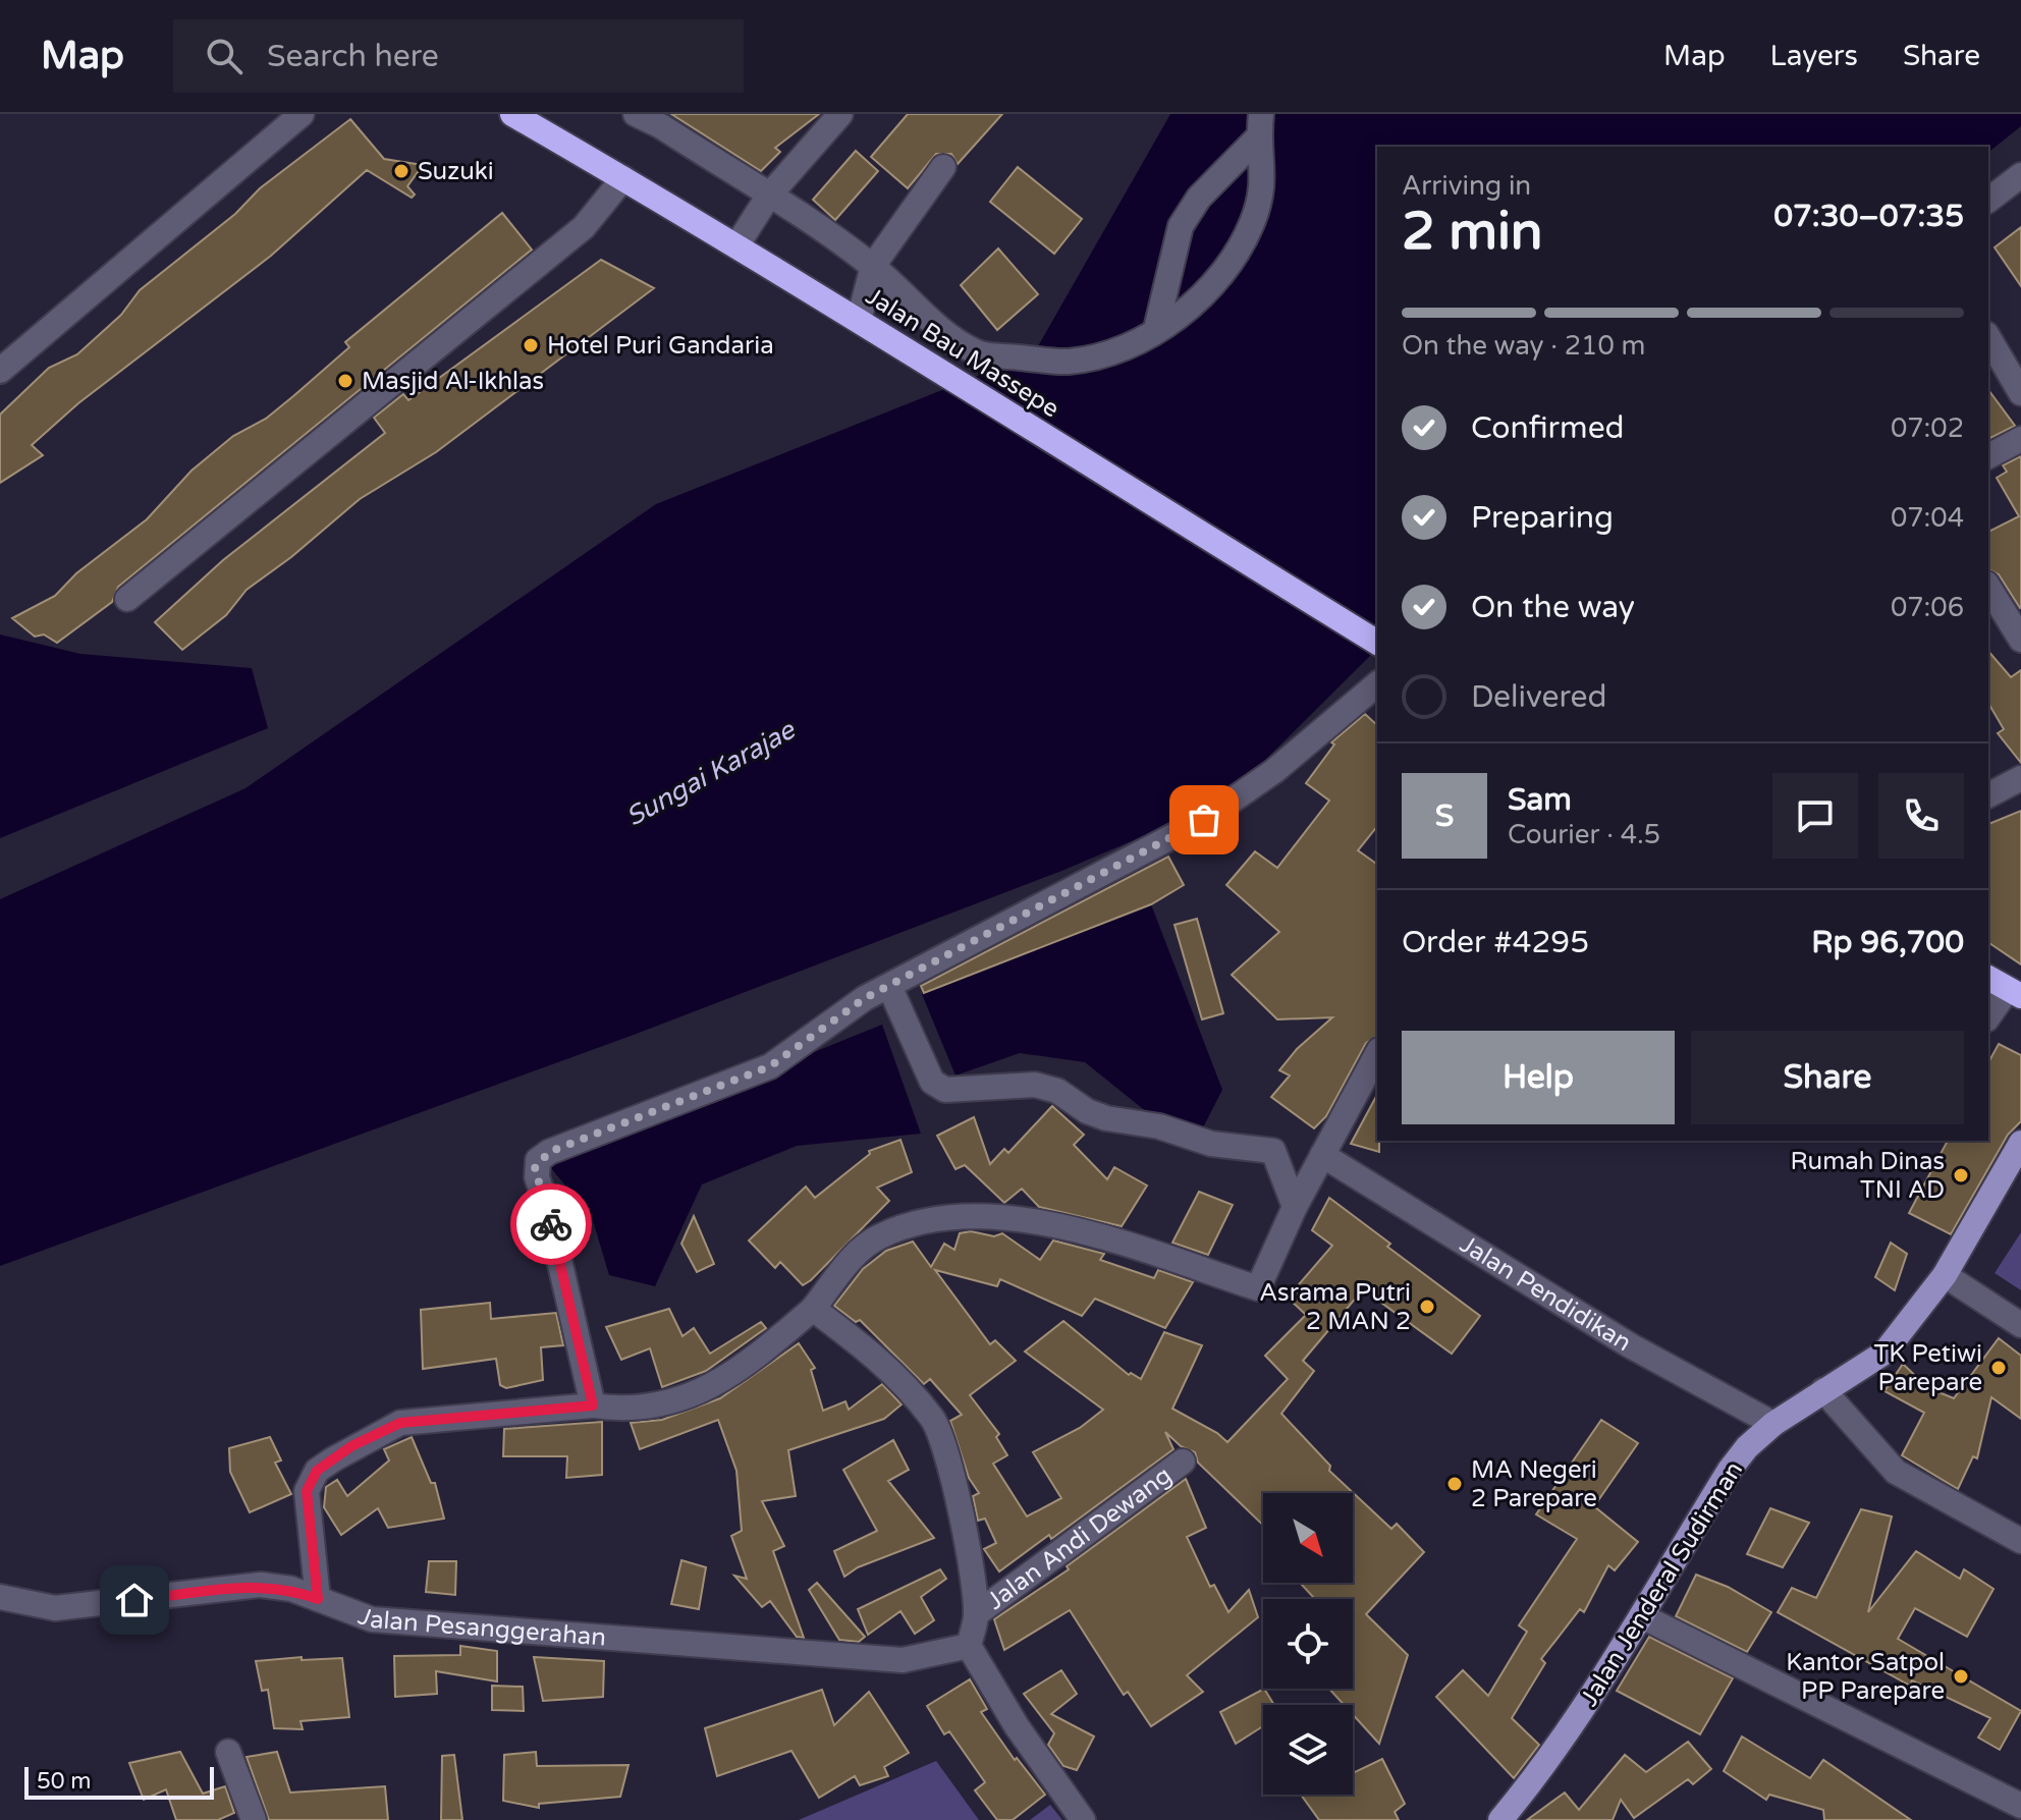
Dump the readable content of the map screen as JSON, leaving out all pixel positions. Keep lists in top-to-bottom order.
{
  "streets": {
    "highway": ["Jalan Bau Massepe"],
    "main road": ["Jalan Jenderal Sudirman"],
    "street": ["Jalan Pendidikan", "Jalan Andi Dewang", "Jalan Pesanggerahan"]
  },
  "crossings": [
    ["Jalan Pendidikan", "Jalan Jenderal Sudirman"]
  ],
  "water": ["Sungai Karajae"],
  "places": [
    "Suzuki",
    "Hotel Puri Gandaria",
    "Masjid Al-Ikhlas",
    "Rumah Dinas TNI AD",
    "Asrama Putri 2 MAN 2",
    "TK Petiwi Parepare",
    "MA Negeri 2 Parepare",
    "Kantor Satpol PP Parepare"
  ],
  "scale_bar": "50 m",
  "north": "bottom right",
  "page": {
    "header": "Map",
    "search": "Search here",
    "nav": ["Map", "Layers", "Share"],
    "heading": ["2 min", "Arriving in", "07:30–07:35"],
    "panel": [
      "Sam",
      "Courier · 4.5",
      "Order #4295",
      "Rp 96,700"
    ],
    "bar": "On the way · 210 m",
    "list": [
      ["Confirmed", "07:02"],
      ["Preparing", "07:04"],
      ["On the way", "07:06"],
      "Delivered"
    ],
    "round": "S",
    "buttons": ["Help", "Share"],
    "scale": "50 m"
  }
}
